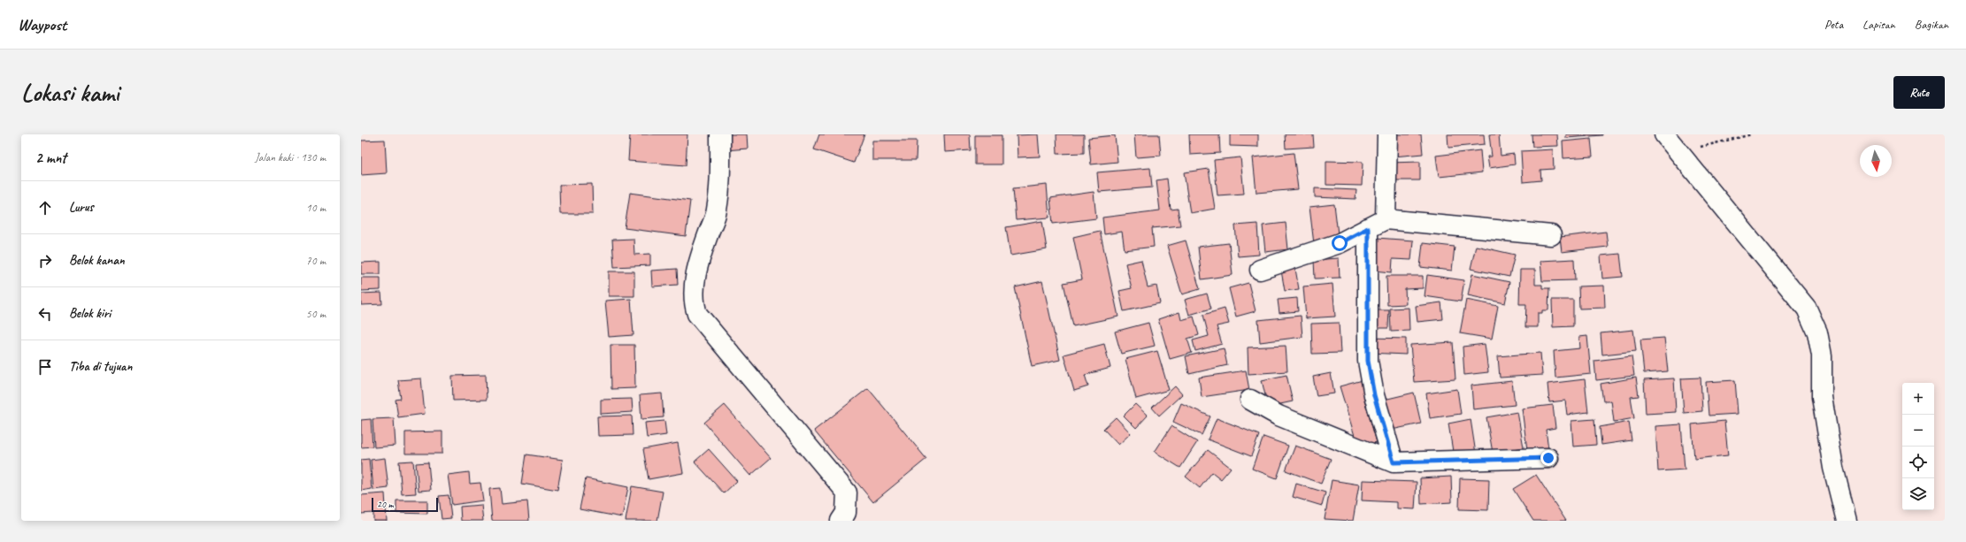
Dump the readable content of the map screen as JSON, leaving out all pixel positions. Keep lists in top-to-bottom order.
{
  "scale_bar": "20 m",
  "north": "bottom",
  "page": {
    "header": "Waypost",
    "nav": ["Peta", "Lapisan", "Bagikan"],
    "buttons": "Rute",
    "title": "Lokasi kami",
    "heading": ["2 mnt", "Jalan kaki · 130 m"],
    "list": [
      ["Lurus", "10 m"],
      ["Belok kanan", "70 m"],
      ["Belok kiri", "50 m"],
      "Tiba di tujuan"
    ],
    "map_buttons": ["+", "−"],
    "scale": "20 m"
  }
}
